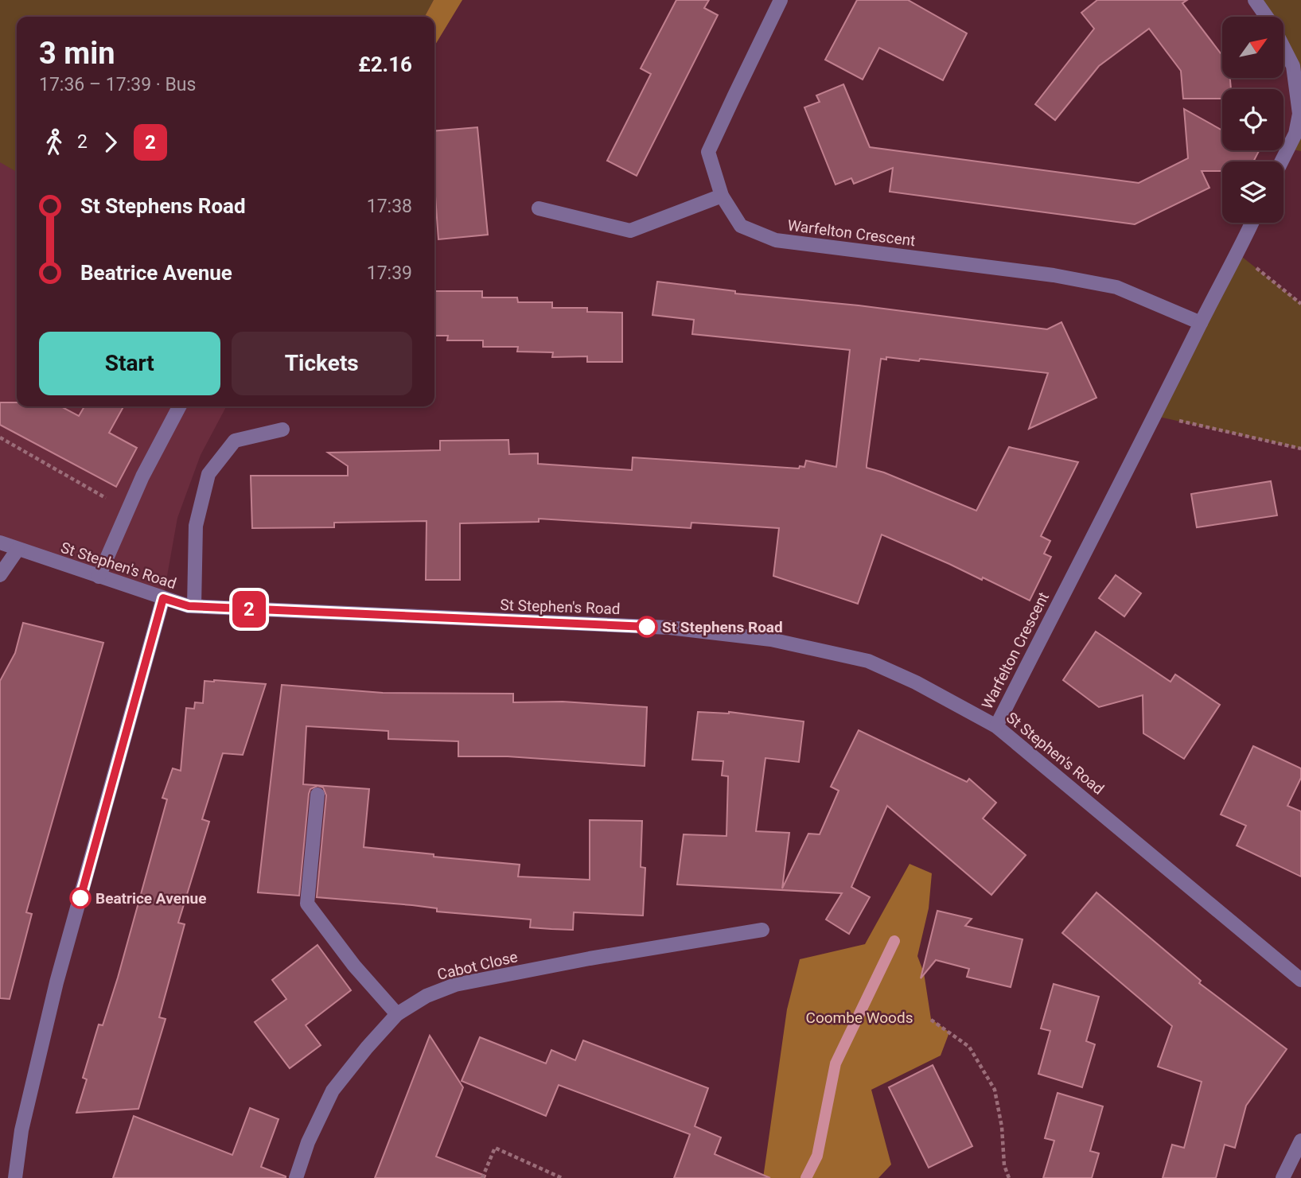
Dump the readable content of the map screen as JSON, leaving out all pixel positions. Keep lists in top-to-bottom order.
{
  "streets": {
    "street": ["Warfelton Crescent", "St Stephen's Road", "Cabot Close"]
  },
  "crossings": [
    ["Warfelton Crescent", "St Stephen's Road"]
  ],
  "parks": ["Coombe Woods"],
  "places": ["St Stephens Road", "Beatrice Avenue"],
  "lines": ["bus line 2"],
  "north": "top right",
  "page": {
    "on_map": "2",
    "heading": ["3 min", "17:36 – 17:39 · Bus", "£2.16"],
    "legs": ["2", "2"],
    "list": [
      {
        "name": "St Stephens Road",
        "value": "17:38"
      },
      {
        "name": "Beatrice Avenue",
        "value": "17:39"
      }
    ],
    "buttons": ["Start", "Tickets"]
  }
}
